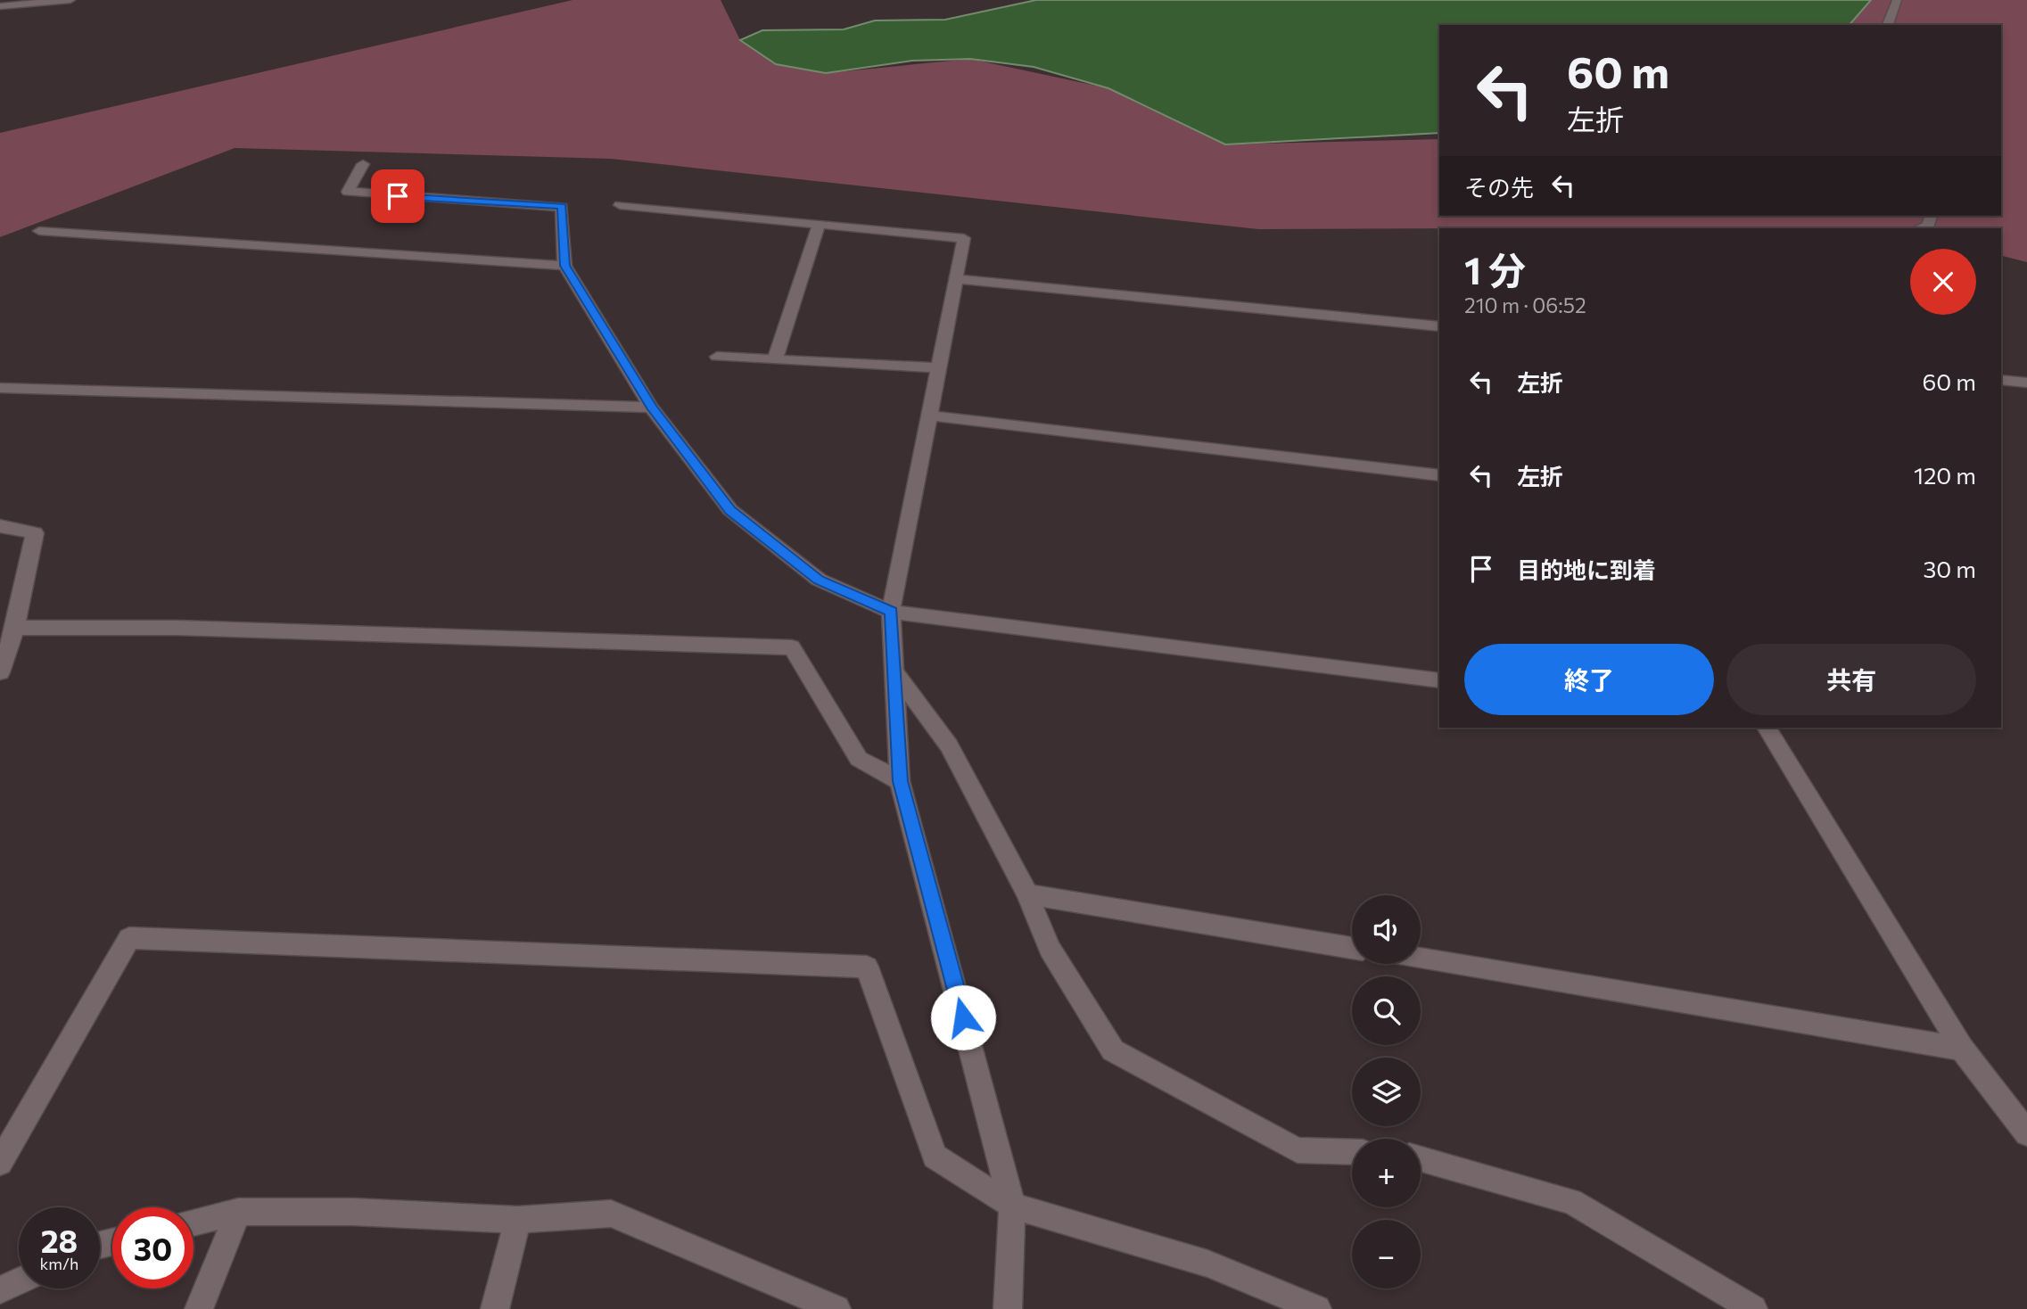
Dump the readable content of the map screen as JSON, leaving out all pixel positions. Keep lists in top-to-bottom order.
{
  "page": {
    "turn": ["60 m", "左折"],
    "then": "その先",
    "heading": ["1 分", "210 m · 06:52"],
    "list": [
      {
        "name": "左折",
        "value": "60 m"
      },
      {
        "name": "左折",
        "value": "120 m"
      },
      {
        "name": "目的地に到着",
        "value": "30 m"
      }
    ],
    "buttons": ["終了", "共有"],
    "map_buttons": ["+", "−"],
    "speed": "28 km/h",
    "limit": "30"
  }
}
